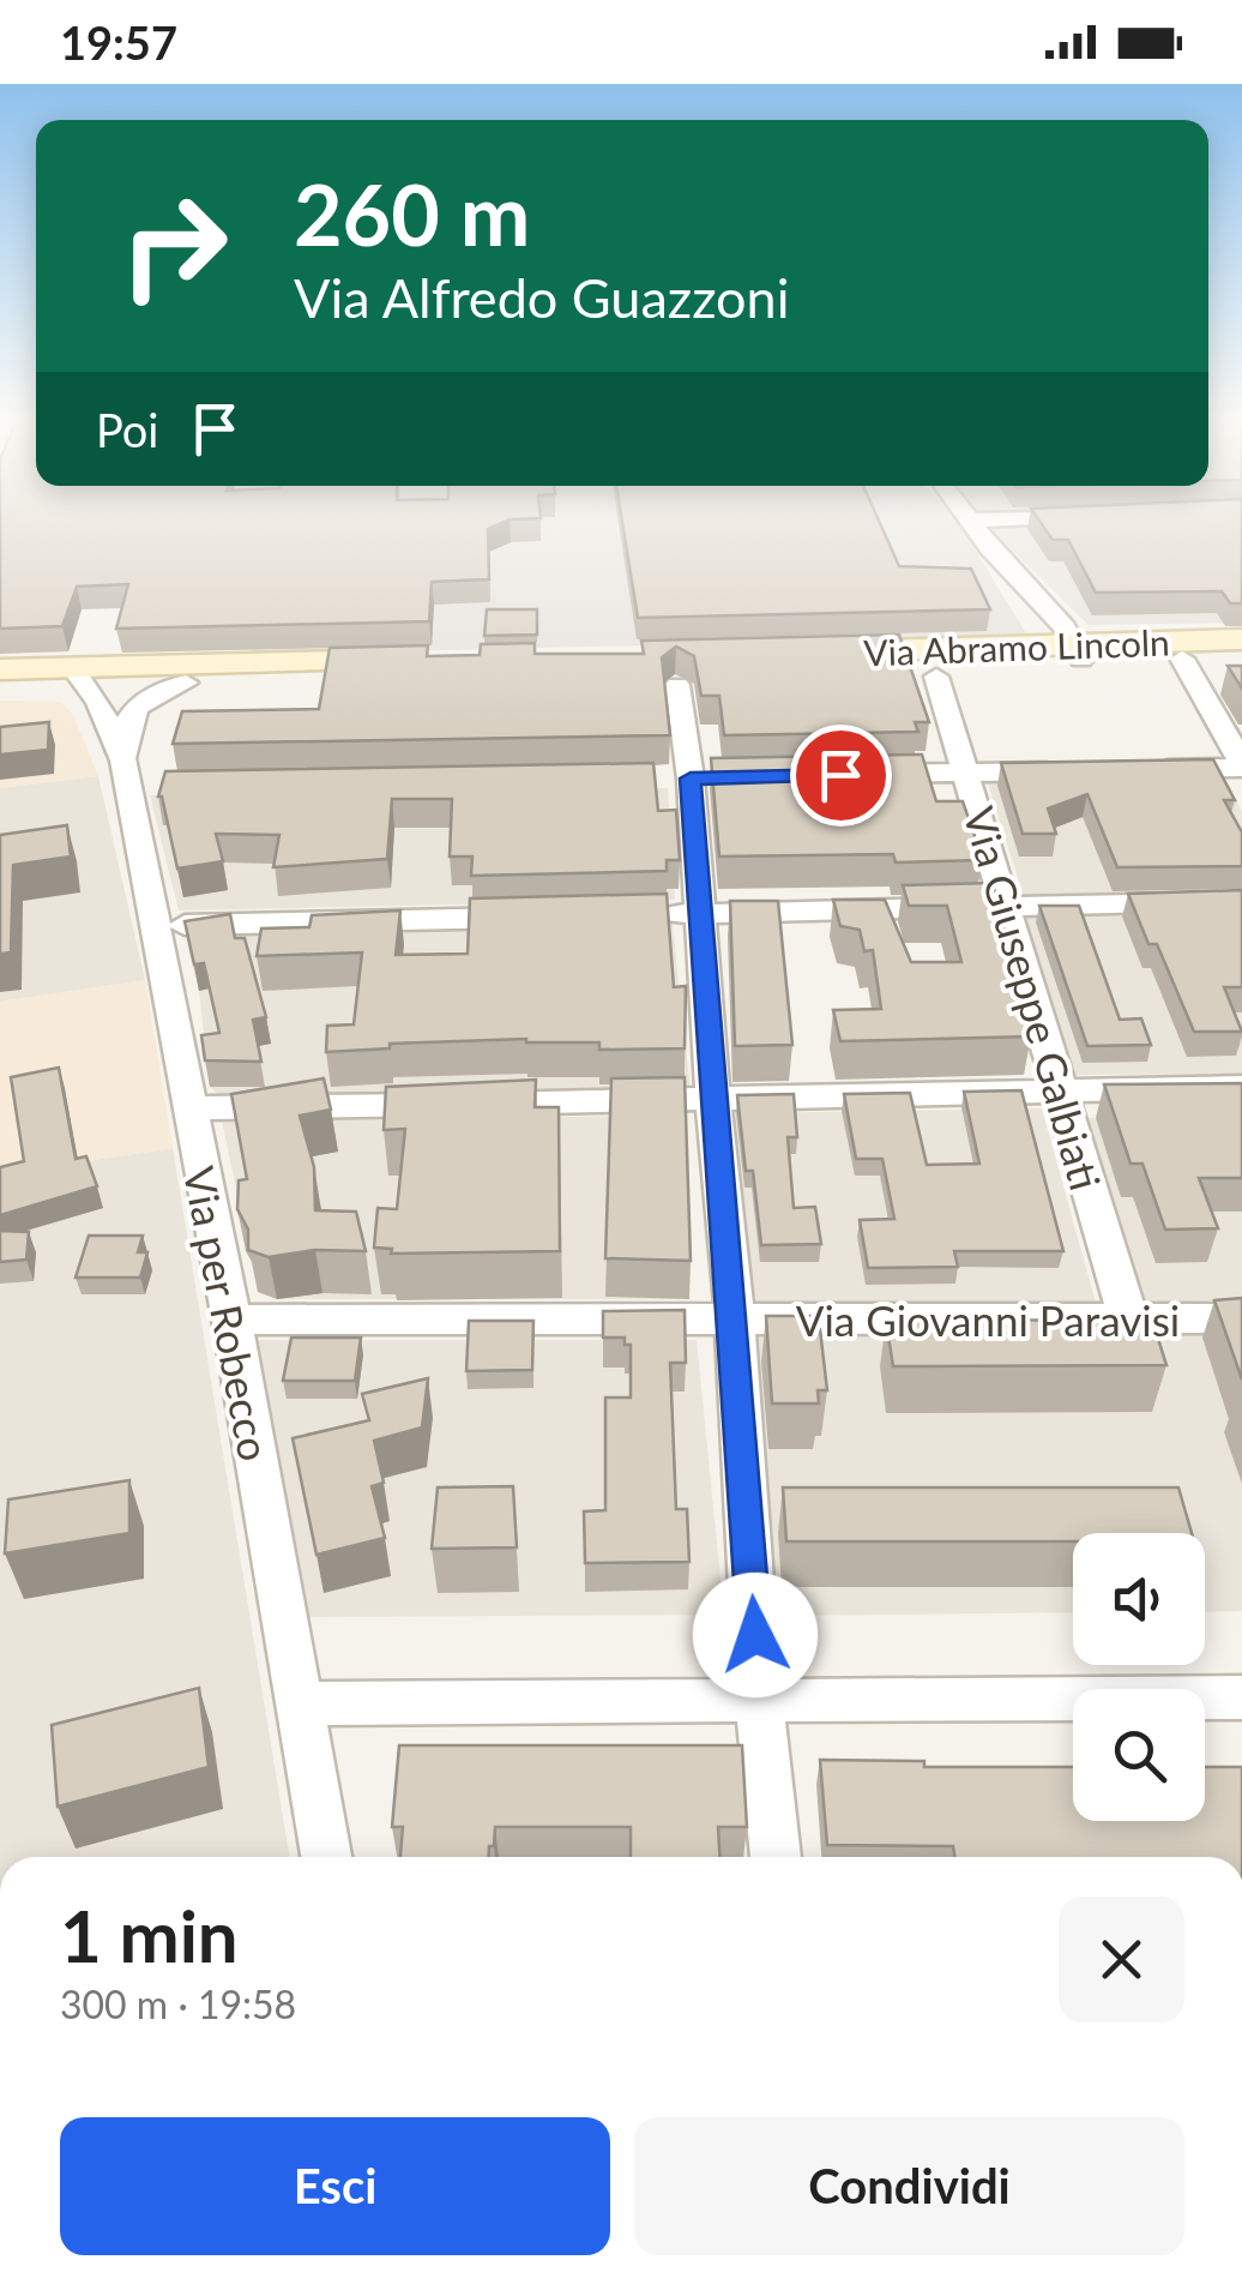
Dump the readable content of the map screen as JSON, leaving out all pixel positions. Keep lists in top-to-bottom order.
{
  "streets": {
    "main road": ["Via Abramo Lincoln"],
    "street": ["Via Giuseppe Galbiati", "Via per Robecco", "Via Giovanni Paravisi"]
  },
  "crossings": [
    ["Via Giuseppe Galbiati", "Via Giovanni Paravisi"],
    ["Via per Robecco", "Via Giovanni Paravisi"]
  ],
  "page": {
    "status": "19:57",
    "turn": ["260 m", "Via Alfredo Guazzoni"],
    "then": "Poi",
    "heading": ["1 min", "300 m · 19:58"],
    "buttons": ["Esci", "Condividi"]
  }
}
